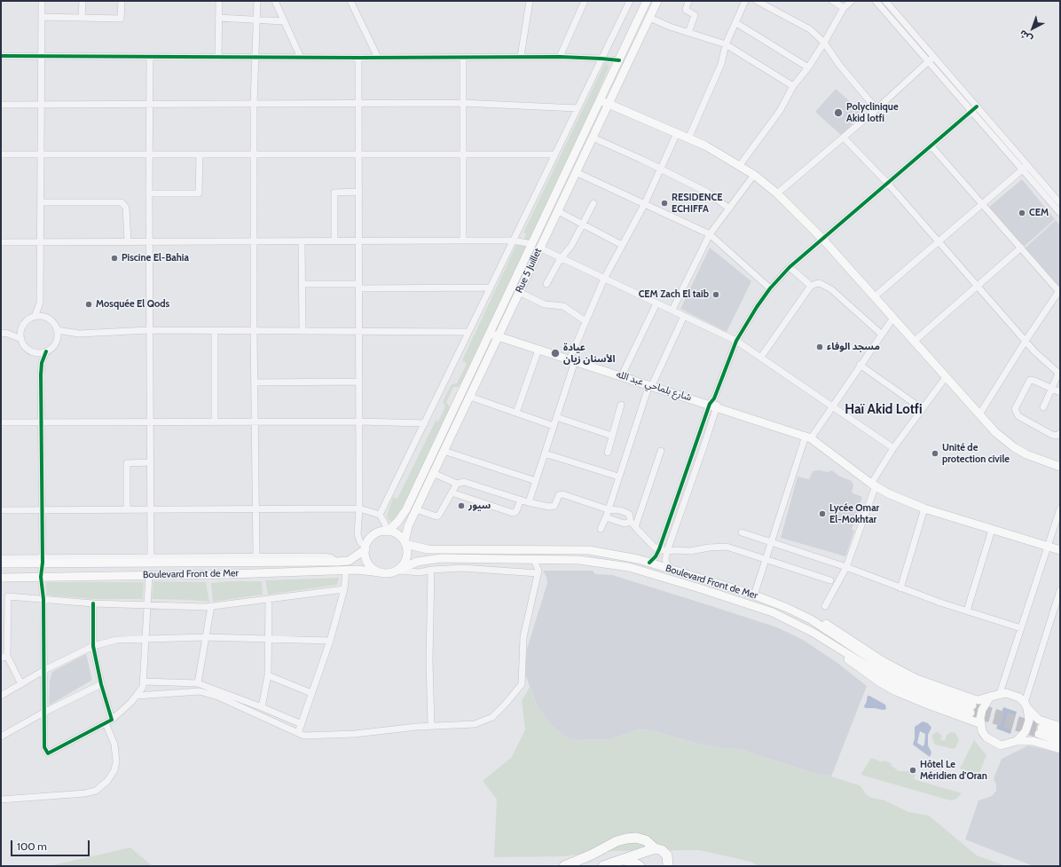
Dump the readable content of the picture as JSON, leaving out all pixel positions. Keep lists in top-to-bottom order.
{
  "streets": {
    "main road": ["Rue 5 Juillet", "شارع بلماحي عبد الله", "Boulevard Front de Mer"]
  },
  "crossings": [
    ["Rue 5 Juillet", "شارع بلماحي عبد الله"],
    ["Rue 5 Juillet", "Boulevard Front de Mer"]
  ],
  "districts": ["Haï Akid Lotfi"],
  "places": [
    "Polyclinique Akid lotfi",
    "RESIDENCE ECHIFFA",
    "CEM",
    "Piscine El-Bahia",
    "CEM Zach El taib",
    "Mosquée El Qods",
    "مسجد الوفاء",
    "عيادة الأسنان زيان",
    "Unité de protection civile",
    "سيور",
    "Lycée Omar El-Mokhtar",
    "Hôtel Le Méridien d'Oran"
  ],
  "scale_bar": "100 m",
  "north": "bottom left"
}
